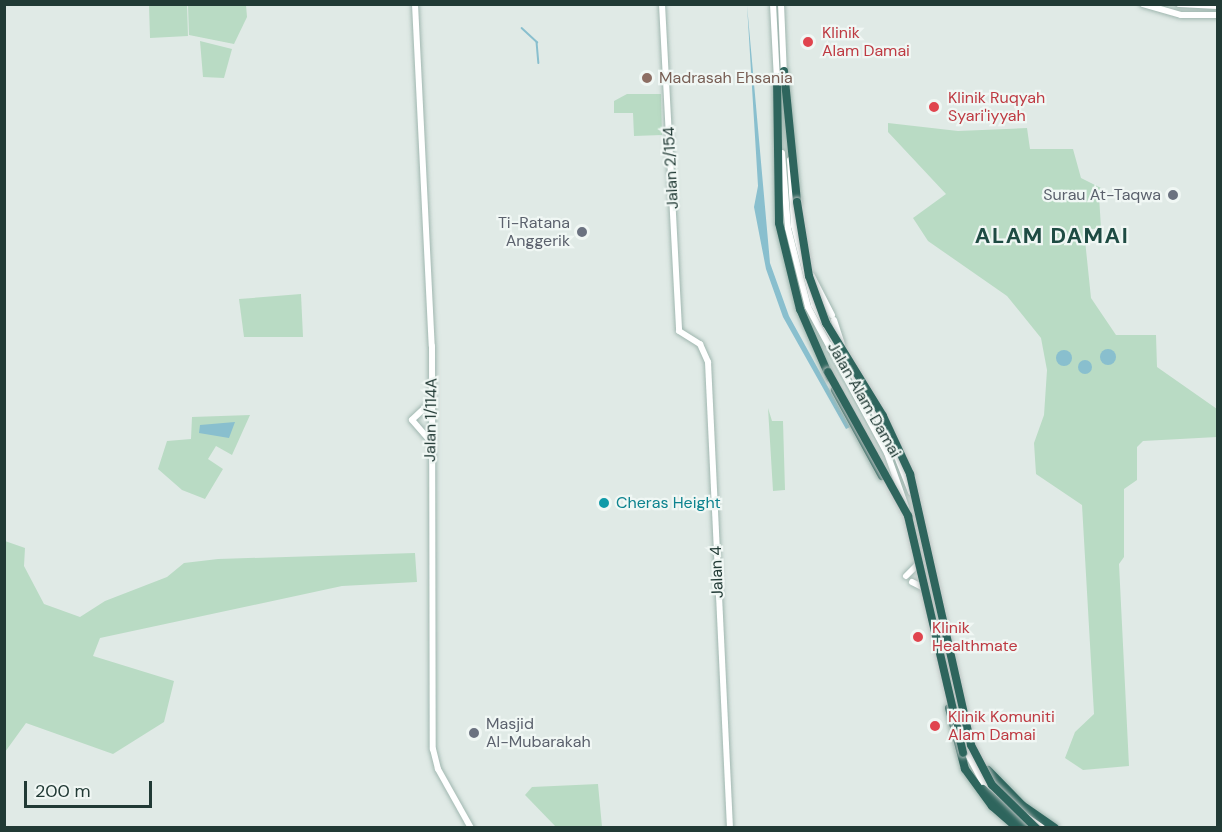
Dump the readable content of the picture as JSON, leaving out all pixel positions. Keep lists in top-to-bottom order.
{
  "streets": {
    "main road": [
      "Jalan 2/154",
      "Jalan Alam Damai",
      "Jalan 1/114A",
      "Jalan 4"
    ]
  },
  "crossings": [
    ["Jalan 2/154", "Jalan 4"]
  ],
  "districts": ["ALAM DAMAI"],
  "places": [
    "Klinik Alam Damai",
    "Madrasah Ehsania",
    "Klinik Ruqyah Syari'iyyah",
    "Surau At-Taqwa",
    "Ti-Ratana Anggerik",
    "Cheras Height",
    "Klinik Healthmate",
    "Klinik Komuniti Alam Damai",
    "Masjid Al-Mubarakah"
  ],
  "scale_bar": "200 m"
}
